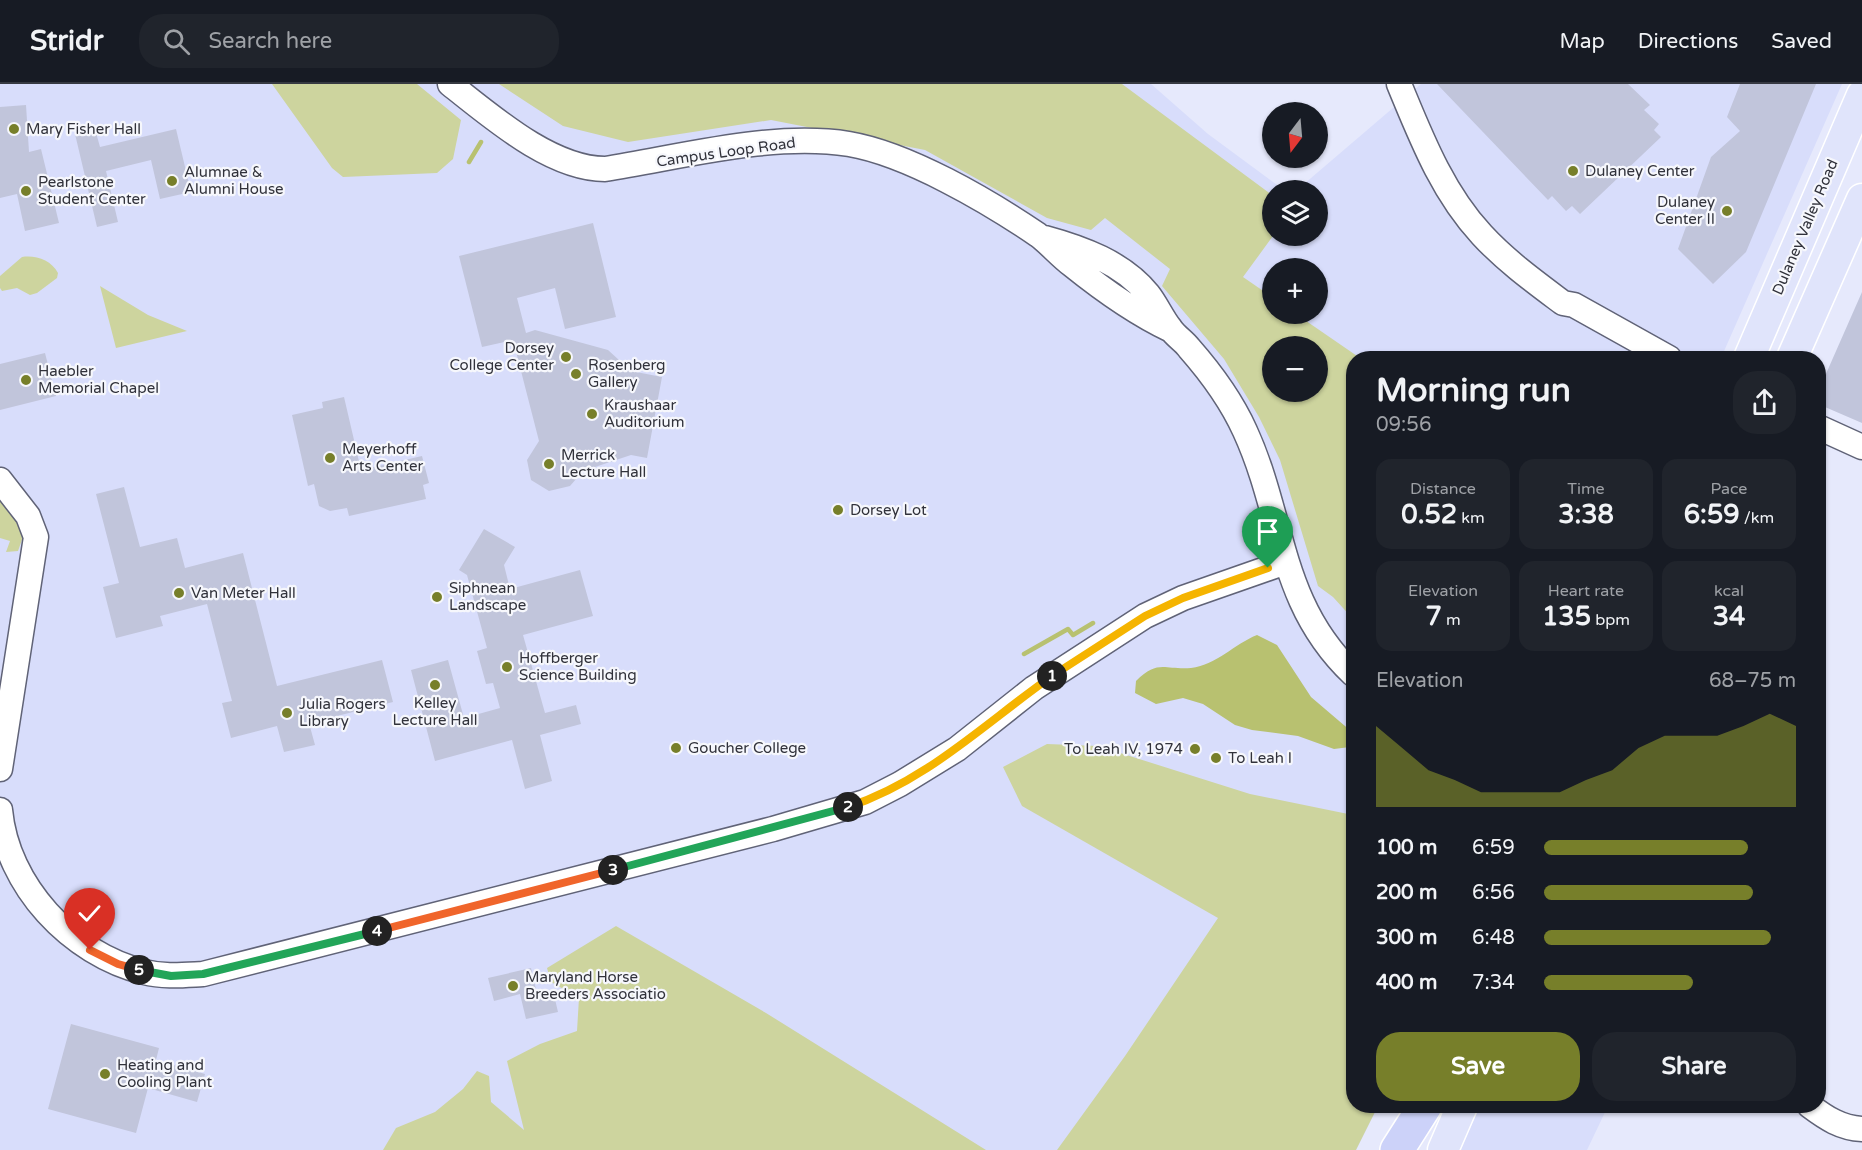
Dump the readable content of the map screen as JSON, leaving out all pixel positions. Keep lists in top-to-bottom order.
{
  "streets": {
    "main road": ["Dulaney Valley Road"],
    "street": ["Campus Loop Road"]
  },
  "places": [
    "Mary Fisher Hall",
    "Dulaney Center",
    "Alumnae & Alumni House",
    "Pearlstone Student Center",
    "Dulaney Center II",
    "Dorsey College Center",
    "Rosenberg Gallery",
    "Haebler Memorial Chapel",
    "Kraushaar Auditorium",
    "Meyerhoff Arts Center",
    "Merrick Lecture Hall",
    "Dorsey Lot",
    "Van Meter Hall",
    "Siphnean Landscape",
    "Hoffberger Science Building",
    "Kelley Lecture Hall",
    "Julia Rogers Library",
    "Goucher College",
    "To Leah IV, 1974",
    "To Leah I",
    "Maryland Horse Breeders Associatio",
    "Heating and Cooling Plant"
  ],
  "north": "bottom",
  "page": {
    "header": "Stridr",
    "search": "Search here",
    "nav": ["Map", "Directions", "Saved"],
    "map_buttons": ["+", "−"],
    "heading": ["Morning run", "09:56"],
    "stats": [
      ["Distance", "0.52 km"],
      ["Time", "3:38"],
      ["Pace", "6:59 /km"],
      ["Elevation", "7 m"],
      ["Heart rate", "135 bpm"],
      ["kcal", "34"]
    ],
    "chart": ["Elevation", "68–75 m"],
    "pins": [
      "1",
      "2",
      "3",
      "4",
      "5"
    ],
    "list": [
      {
        "name": "100 m",
        "note": "6:59"
      },
      {
        "name": "200 m",
        "note": "6:56"
      },
      {
        "name": "300 m",
        "note": "6:48"
      },
      {
        "name": "400 m",
        "note": "7:34"
      }
    ],
    "buttons": ["Save", "Share"]
  }
}
